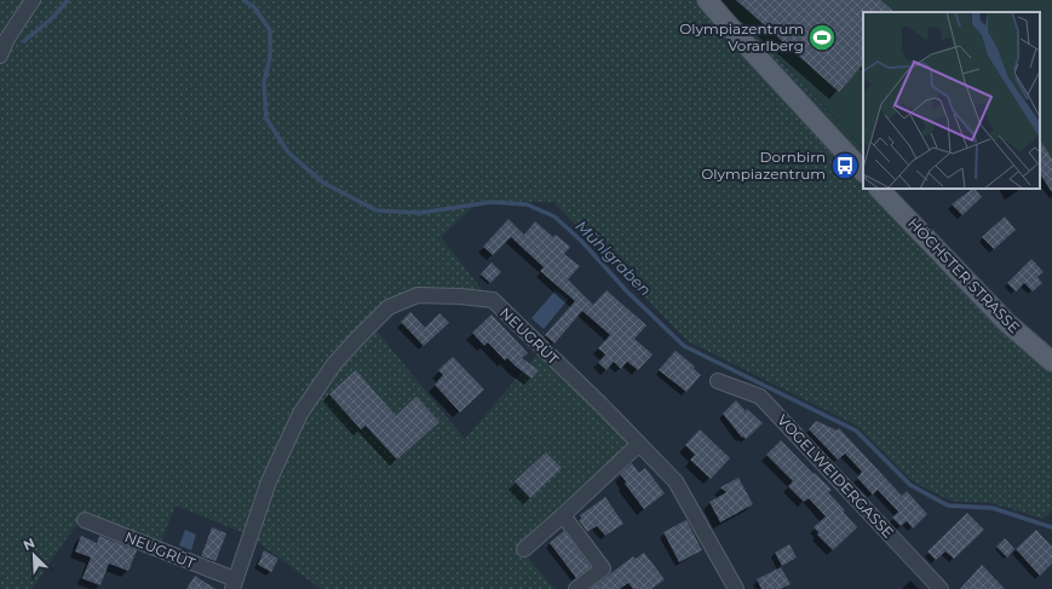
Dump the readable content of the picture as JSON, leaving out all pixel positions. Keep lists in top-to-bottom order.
{
  "streets": {
    "main road": ["HÖCHSTER STRASSE"],
    "street": ["NEUGRÜT", "VOGELWEIDERGASSE"]
  },
  "water": ["Mühlgraben"],
  "places": {
    "sports": ["Olympiazentrum Vorarlberg"],
    "bus stop": ["Dornbirn Olympiazentrum"]
  },
  "north": "top left"
}
